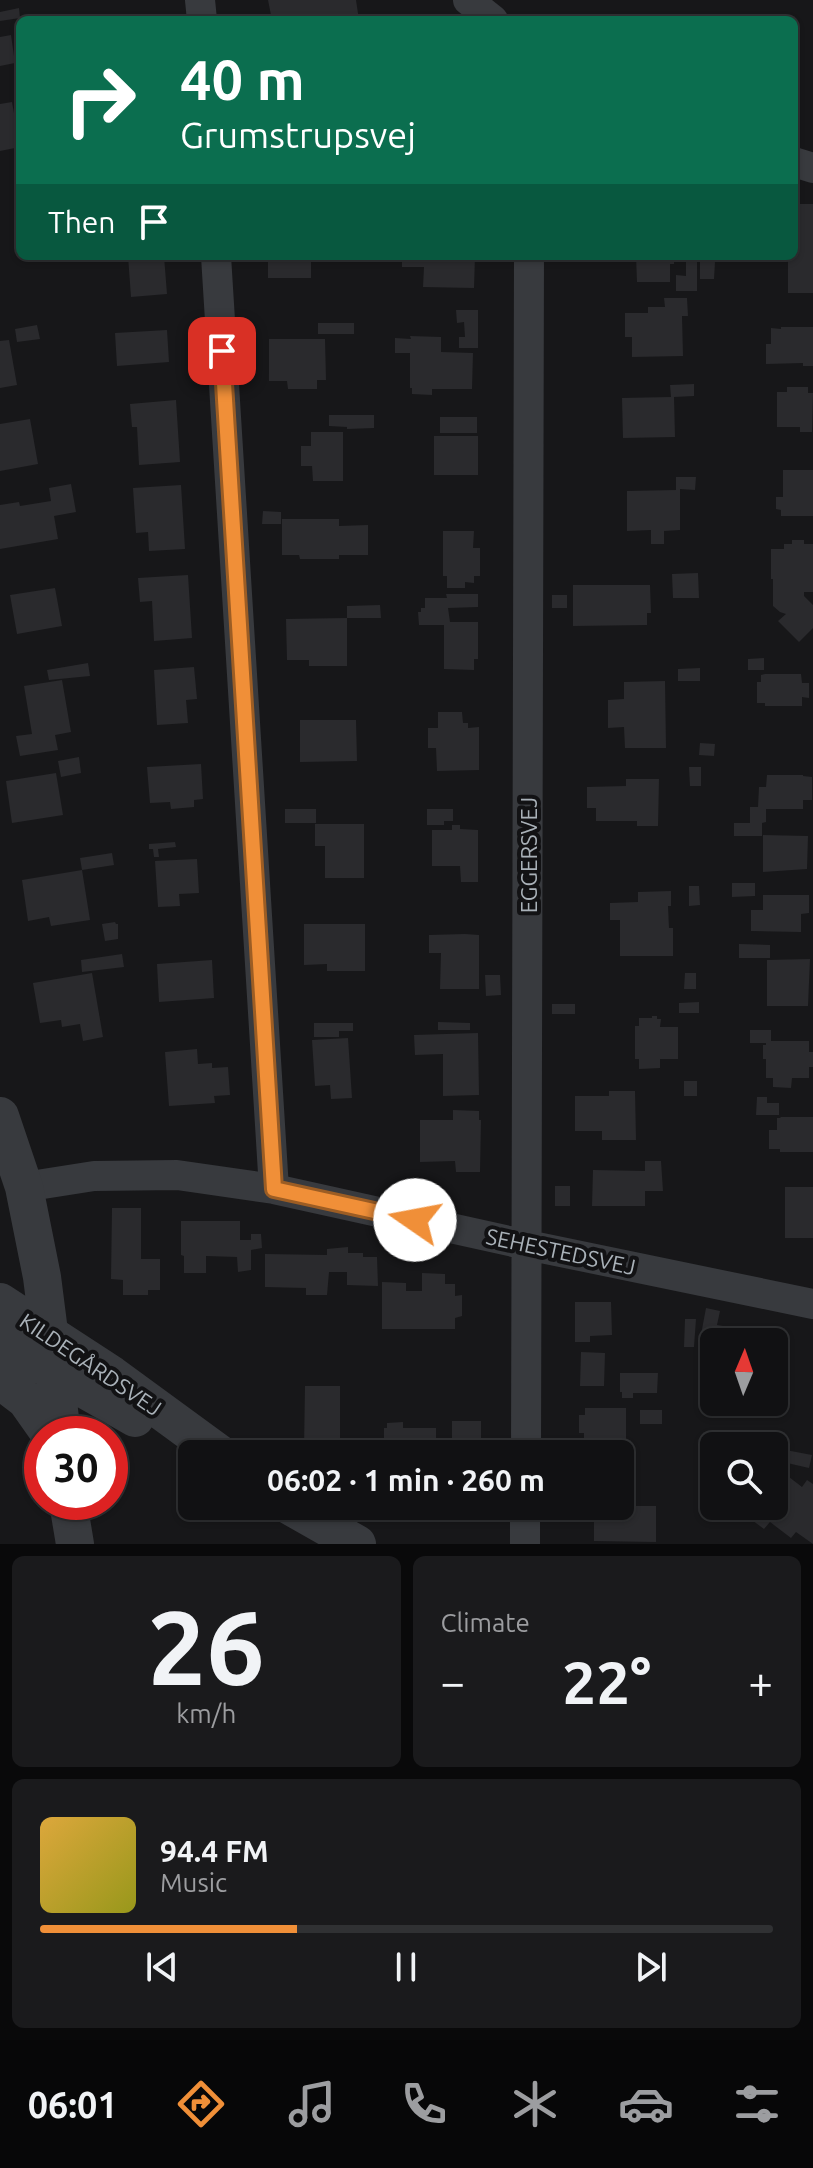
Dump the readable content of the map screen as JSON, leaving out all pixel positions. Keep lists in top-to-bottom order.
{
  "streets": {
    "street": ["EGGERSVEJ", "SEHESTEDSVEJ", "KILDEGÅRDSVEJ"]
  },
  "crossings": [
    ["EGGERSVEJ", "SEHESTEDSVEJ"]
  ],
  "north": "top",
  "page": {
    "turn": ["40 m", "Grumstrupsvej"],
    "then": "Then",
    "limit": "30",
    "trip": "06:02 · 1 min · 260 m",
    "tile": [
      ["26", "km/h"],
      "Climate"
    ],
    "heat": ["−", "22°", "+"],
    "song": ["94.4 FM", "Music"],
    "tabs": "06:01"
  }
}
